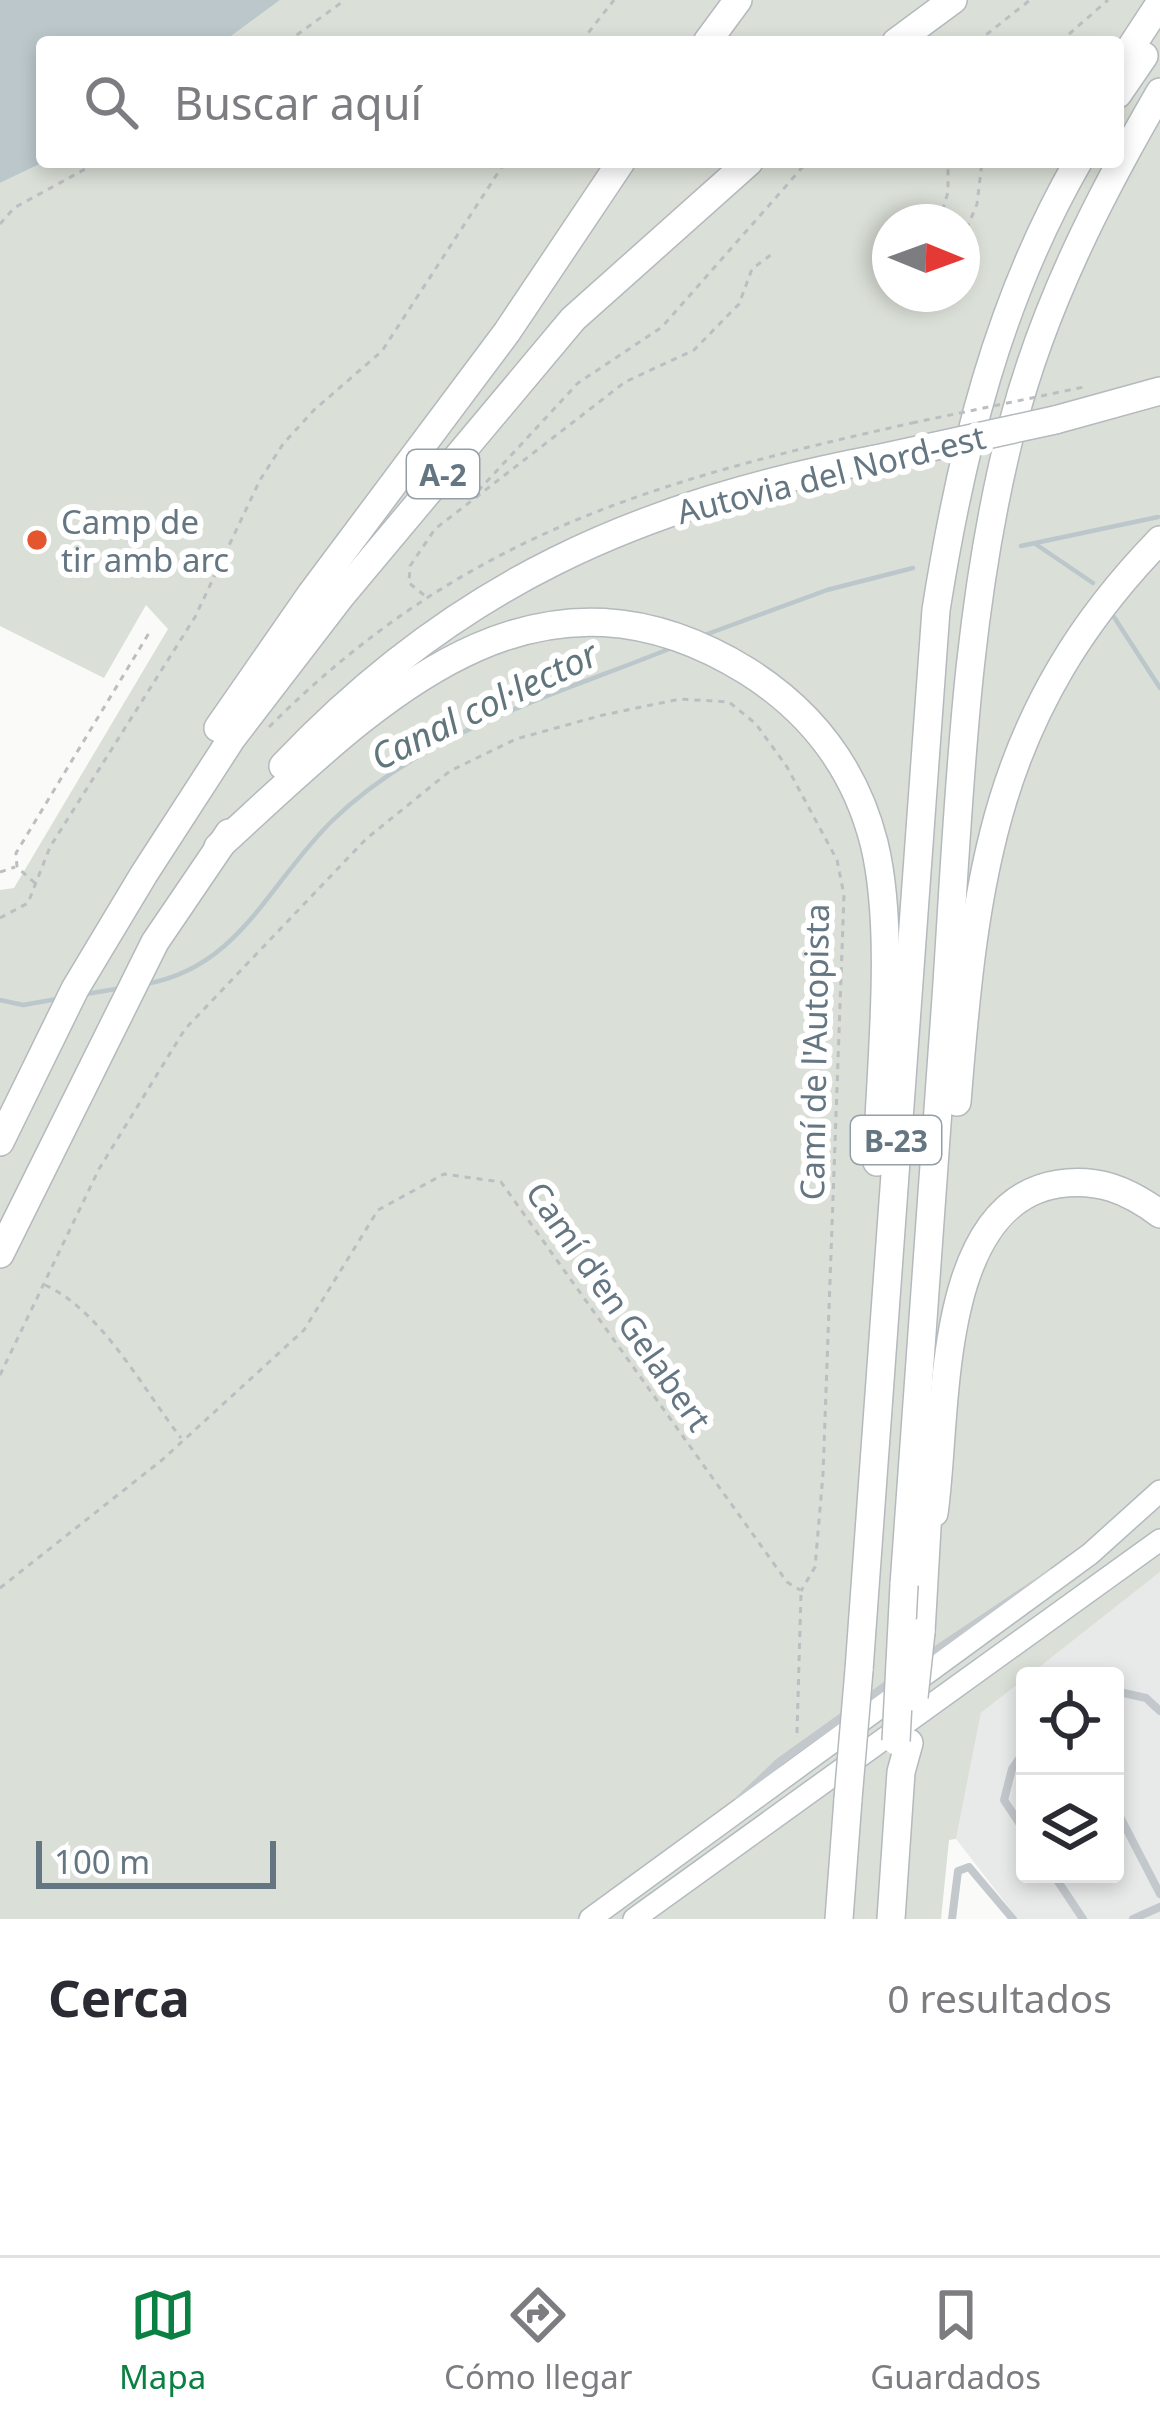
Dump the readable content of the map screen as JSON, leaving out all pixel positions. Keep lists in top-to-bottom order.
{
  "streets": {
    "highway": ["A-2", "Autovia del Nord-est", "B-23"],
    "path": ["Camí de l'Autopista", "Camí d'en Gelabert"]
  },
  "crossings": [
    ["Camí de l'Autopista", "Camí d'en Gelabert"]
  ],
  "water": ["Canal col·lector"],
  "places": ["Camp de tir amb arc"],
  "scale_bar": "100 m",
  "north": "right",
  "page": {
    "search": "Buscar aquí",
    "scale": "100 m",
    "heading": ["Cerca", "0 resultados"],
    "nav": ["Mapa", "Cómo llegar", "Guardados"]
  }
}
